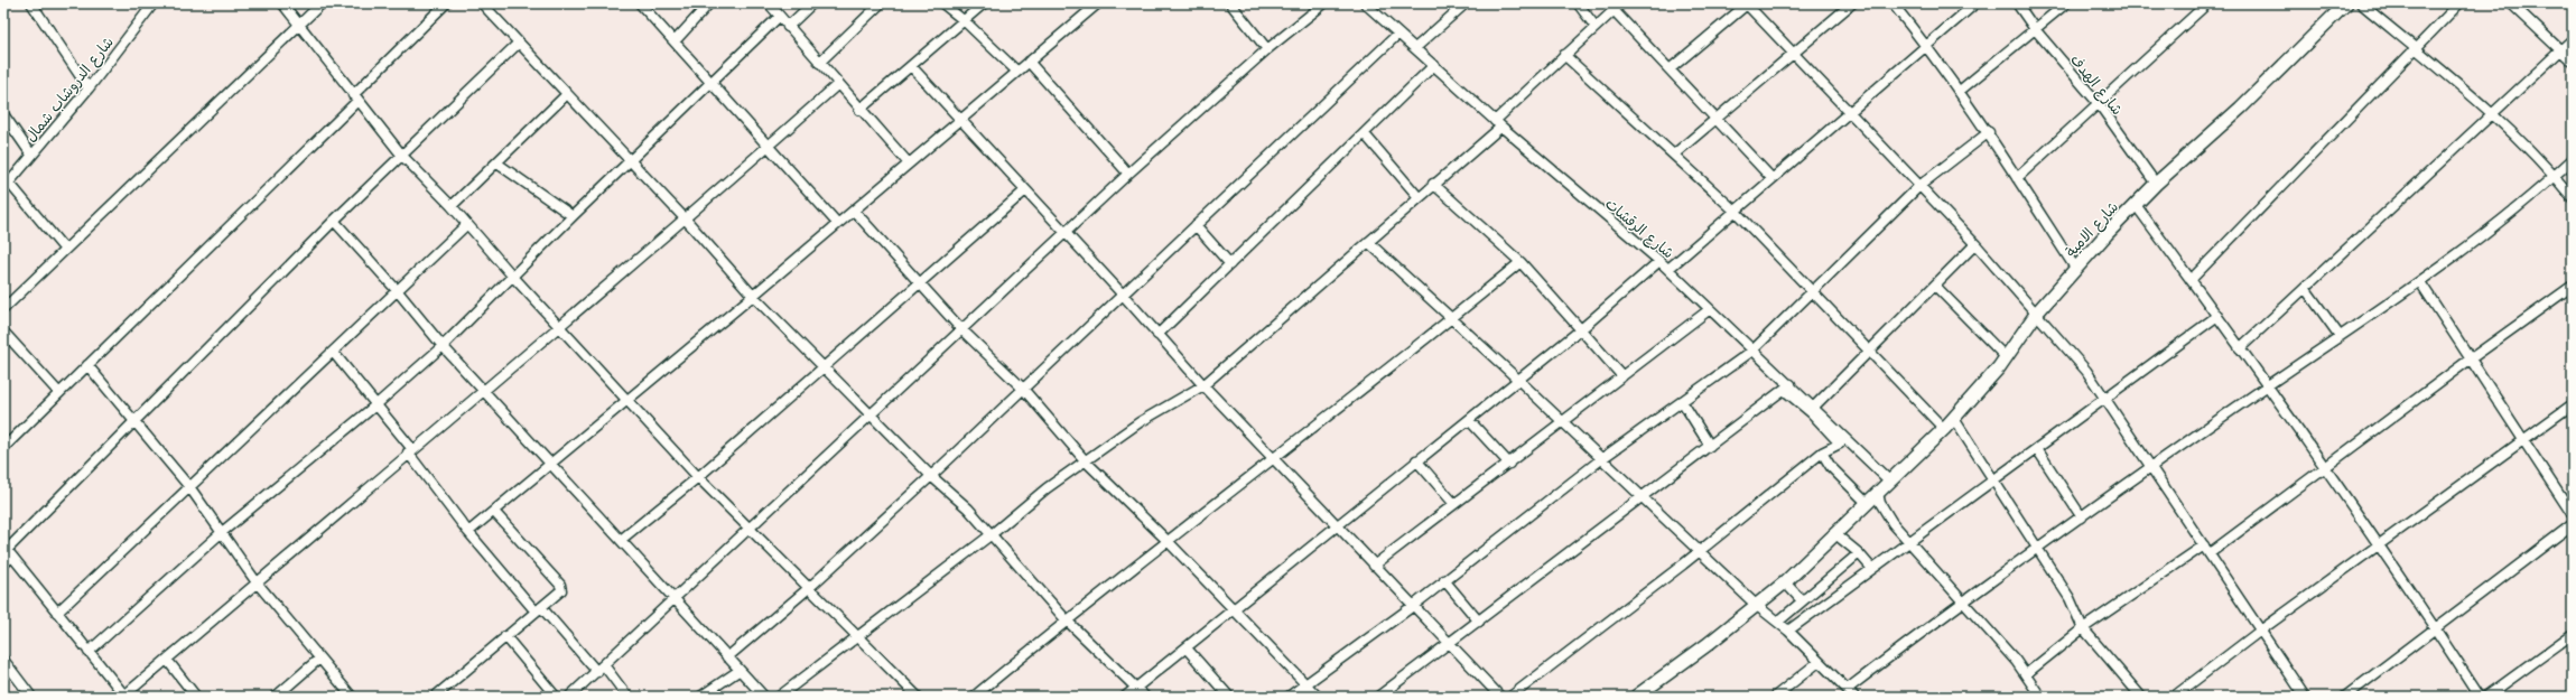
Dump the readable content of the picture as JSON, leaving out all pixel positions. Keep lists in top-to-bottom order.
{
  "streets": {
    "street": [
      "شارع الهدف",
      "شارع الدروشاب شمال",
      "شارع الرقشات",
      "شارع الامية"
    ]
  },
  "crossings": [
    ["شارع الهدف", "شارع الامية"],
    ["شارع الرقشات", "شارع الامية"]
  ]
}
